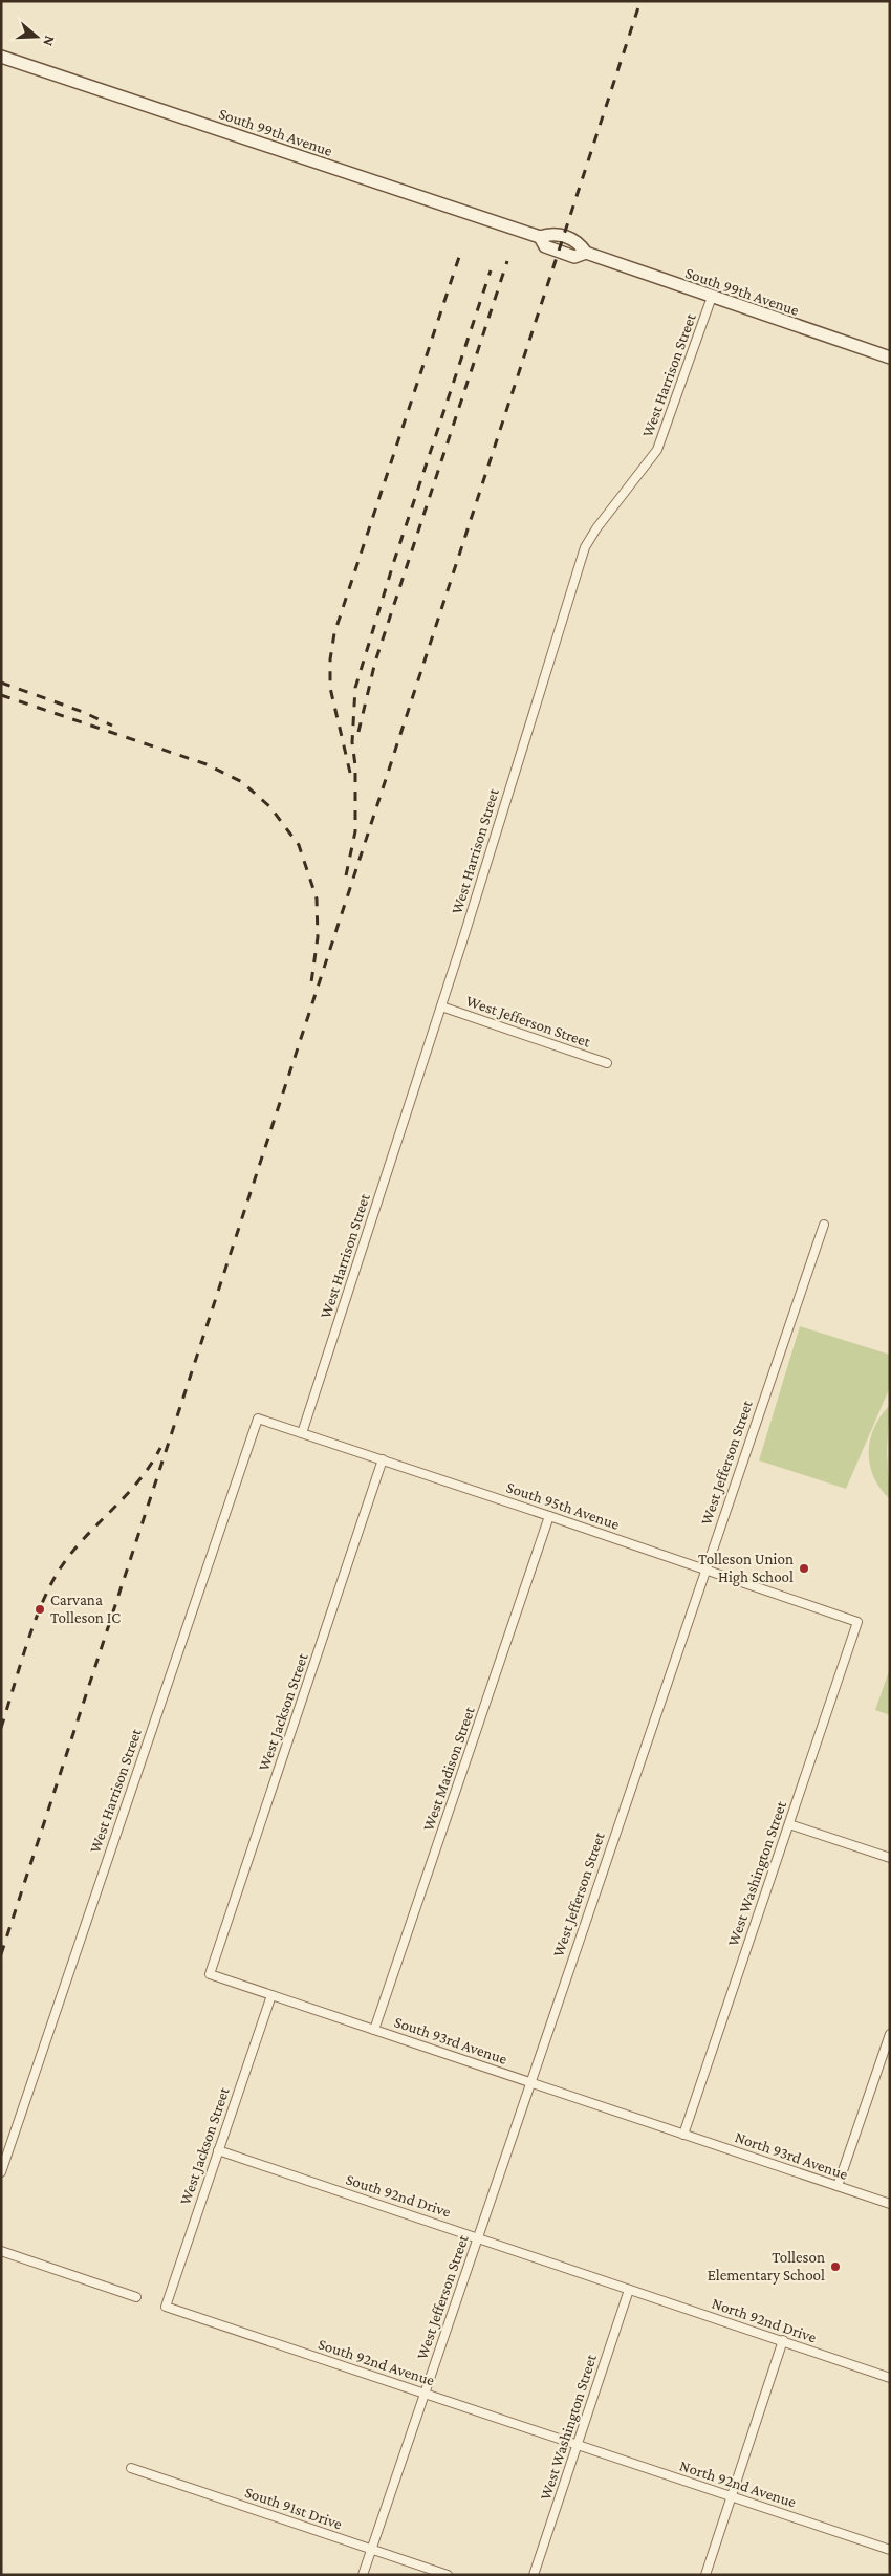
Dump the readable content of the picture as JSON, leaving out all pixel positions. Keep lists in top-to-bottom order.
{
  "streets": {
    "main road": ["South 99th Avenue"],
    "street": [
      "West Harrison Street",
      "West Jefferson Street",
      "South 95th Avenue",
      "West Jackson Street",
      "West Madison Street",
      "West Washington Street",
      "South 93rd Avenue",
      "North 93rd Avenue",
      "South 92nd Drive",
      "North 92nd Drive",
      "South 92nd Avenue",
      "North 92nd Avenue",
      "South 91st Drive"
    ]
  },
  "crossings": [
    ["South 99th Avenue", "West Harrison Street"],
    ["West Harrison Street", "West Jefferson Street"],
    ["West Harrison Street", "South 95th Avenue"],
    ["West Jefferson Street", "South 95th Avenue"],
    ["West Jefferson Street", "South 93rd Avenue"],
    ["West Jefferson Street", "South 92nd Drive"],
    ["West Jefferson Street", "South 92nd Avenue"],
    ["West Jefferson Street", "South 91st Drive"],
    ["South 95th Avenue", "West Jackson Street"],
    ["South 95th Avenue", "West Madison Street"],
    ["South 95th Avenue", "West Washington Street"],
    ["West Jackson Street", "South 93rd Avenue"],
    ["West Jackson Street", "South 92nd Drive"],
    ["West Jackson Street", "South 92nd Avenue"],
    ["West Madison Street", "South 93rd Avenue"],
    ["West Washington Street", "South 93rd Avenue"],
    ["West Washington Street", "North 93rd Avenue"],
    ["West Washington Street", "South 92nd Drive"],
    ["West Washington Street", "North 92nd Drive"],
    ["West Washington Street", "South 92nd Avenue"],
    ["West Washington Street", "North 92nd Avenue"],
    ["South 93rd Avenue", "North 93rd Avenue"],
    ["South 92nd Drive", "North 92nd Drive"],
    ["South 92nd Avenue", "North 92nd Avenue"]
  ],
  "places": ["Tolleson Union High School", "Carvana Tolleson IC", "Tolleson Elementary School"],
  "north": "right"
}
